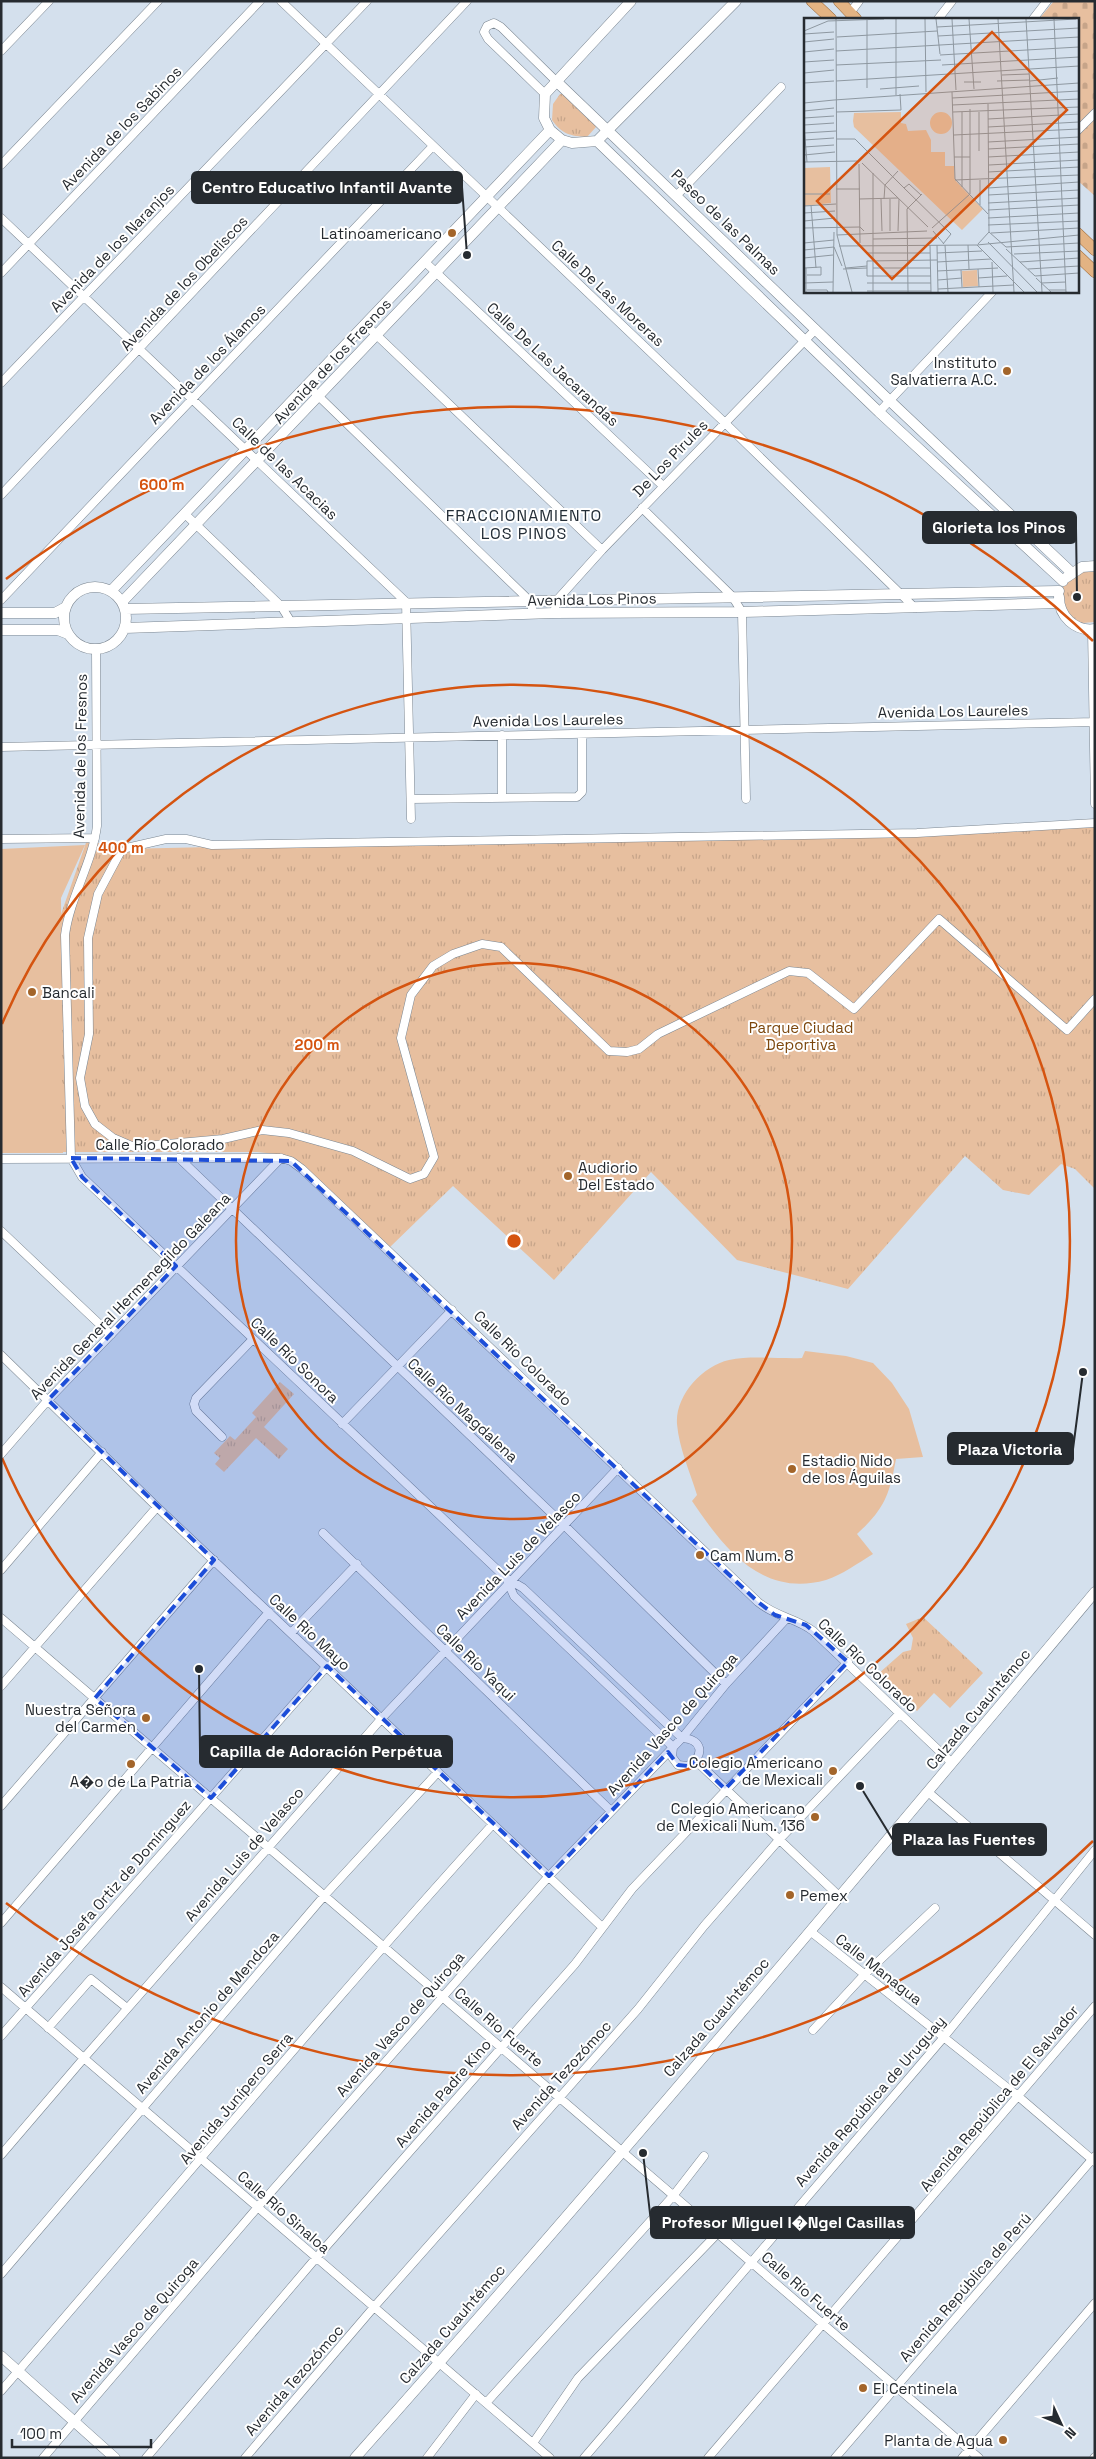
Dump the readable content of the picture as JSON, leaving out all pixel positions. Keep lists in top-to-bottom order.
{
  "streets": {
    "street": [
      "Avenida de los Sabinos",
      "Paseo de las Palmas",
      "Avenida de los Naranjos",
      "Avenida de los Obeliscos",
      "Calle De Las Moreras",
      "Avenida de los Fresnos",
      "Avenida de los Álamos",
      "Calle De Las Jacarandas",
      "De Los Pirules",
      "Calle de las Acacias",
      "Avenida Los Pinos",
      "Avenida Los Laureles",
      "Calle Río Colorado",
      "Avenida General Hermenegildo Galeana",
      "Calle Río Sonora",
      "Calle Río Magdalena",
      "Avenida Luis de Velasco",
      "Calle Río Mayo",
      "Calle Río Yaqui",
      "Calzada Cuauhtémoc",
      "Avenida Vasco de Quiroga",
      "Avenida Josefa Ortiz de Domínguez",
      "Calle Managua",
      "Avenida Antonio de Mendoza",
      "Calle Río Fuerte",
      "Avenida Tezozómoc",
      "Avenida Padre Kino",
      "Avenida Junípero Serra",
      "Avenida República de El Salvador",
      "Avenida República de Uruguay",
      "Calle Río Sinaloa",
      "Avenida República de Perú"
    ]
  },
  "crossings": [
    ["Avenida de los Sabinos", "Calle de las Acacias"],
    ["Paseo de las Palmas", "De Los Pirules"],
    ["Avenida de los Naranjos", "Calle De Las Moreras"],
    ["Avenida de los Naranjos", "Calle de las Acacias"],
    ["Avenida de los Obeliscos", "Calle De Las Moreras"],
    ["Avenida de los Obeliscos", "Calle de las Acacias"],
    ["Calle De Las Moreras", "Avenida de los Fresnos"],
    ["Calle De Las Moreras", "Avenida de los Álamos"],
    ["Calle De Las Moreras", "De Los Pirules"],
    ["Calle De Las Moreras", "Avenida Los Pinos"],
    ["Avenida de los Fresnos", "Calle De Las Jacarandas"],
    ["Avenida de los Fresnos", "Calle de las Acacias"],
    ["Avenida de los Fresnos", "Avenida Los Pinos"],
    ["Avenida de los Fresnos", "Avenida Los Laureles"],
    ["Avenida de los Fresnos", "Calle Río Colorado"],
    ["Avenida de los Fresnos", "Calle Río Sonora"],
    ["Avenida de los Álamos", "Calle de las Acacias"],
    ["Calle De Las Jacarandas", "De Los Pirules"],
    ["De Los Pirules", "Avenida Los Pinos"],
    ["Calle de las Acacias", "Avenida Los Pinos"],
    ["Calle Río Colorado", "Avenida General Hermenegildo Galeana"],
    ["Calle Río Colorado", "Calle Río Sonora"],
    ["Calle Río Colorado", "Calle Río Magdalena"],
    ["Calle Río Colorado", "Avenida Luis de Velasco"],
    ["Calle Río Colorado", "Calzada Cuauhtémoc"],
    ["Calle Río Colorado", "Avenida Vasco de Quiroga"],
    ["Calle Río Colorado", "Avenida Tezozómoc"],
    ["Calle Río Colorado", "Avenida Padre Kino"],
    ["Avenida General Hermenegildo Galeana", "Calle Río Sonora"],
    ["Avenida General Hermenegildo Galeana", "Calle Río Magdalena"],
    ["Avenida General Hermenegildo Galeana", "Calle Río Mayo"],
    ["Calle Río Sonora", "Avenida Luis de Velasco"],
    ["Calle Río Sonora", "Avenida Vasco de Quiroga"],
    ["Calle Río Magdalena", "Avenida Luis de Velasco"],
    ["Calle Río Magdalena", "Avenida Vasco de Quiroga"],
    ["Avenida Luis de Velasco", "Calle Río Mayo"],
    ["Avenida Luis de Velasco", "Calle Río Yaqui"],
    ["Avenida Luis de Velasco", "Calle Río Fuerte"],
    ["Avenida Luis de Velasco", "Calle Río Sinaloa"],
    ["Calle Río Mayo", "Avenida Vasco de Quiroga"],
    ["Calle Río Mayo", "Avenida Josefa Ortiz de Domínguez"],
    ["Calle Río Mayo", "Avenida Antonio de Mendoza"],
    ["Calle Río Mayo", "Avenida Padre Kino"],
    ["Calle Río Mayo", "Avenida Junípero Serra"],
    ["Calle Río Yaqui", "Avenida Vasco de Quiroga"],
    ["Calzada Cuauhtémoc", "Calle Managua"],
    ["Calzada Cuauhtémoc", "Calle Río Fuerte"],
    ["Calzada Cuauhtémoc", "Calle Río Sinaloa"],
    ["Avenida Vasco de Quiroga", "Calle Río Fuerte"],
    ["Avenida Vasco de Quiroga", "Calle Río Sinaloa"],
    ["Avenida Josefa Ortiz de Domínguez", "Calle Río Fuerte"],
    ["Avenida Josefa Ortiz de Domínguez", "Calle Río Sinaloa"],
    ["Calle Managua", "Avenida República de El Salvador"],
    ["Calle Managua", "Avenida República de Uruguay"],
    ["Calle Managua", "Avenida República de Perú"],
    ["Avenida Antonio de Mendoza", "Calle Río Fuerte"],
    ["Avenida Antonio de Mendoza", "Calle Río Sinaloa"],
    ["Calle Río Fuerte", "Avenida Tezozómoc"],
    ["Calle Río Fuerte", "Avenida Padre Kino"],
    ["Calle Río Fuerte", "Avenida Junípero Serra"],
    ["Calle Río Fuerte", "Avenida República de El Salvador"],
    ["Calle Río Fuerte", "Avenida República de Uruguay"],
    ["Calle Río Fuerte", "Avenida República de Perú"],
    ["Avenida Tezozómoc", "Calle Río Sinaloa"],
    ["Avenida Padre Kino", "Calle Río Sinaloa"],
    ["Avenida Junípero Serra", "Calle Río Sinaloa"]
  ],
  "districts": ["FRACCIONAMIENTO LOS PINOS"],
  "parks": ["Parque Ciudad Deportiva"],
  "places": [
    "Latinoamericano",
    "Centro Educativo Infantil Avante",
    "Instituto Salvatierra A.C.",
    "Glorieta los Pinos",
    "Bancali",
    "Audiorio Del Estado",
    "Plaza Victoria",
    "Estadio Nido de los Águilas",
    "Cam Num. 8",
    "Capilla de Adoración Perpétua",
    "Nuestra Señora del Carmen",
    "A�o de La Patria",
    "Colegio Americano de Mexicali",
    "Plaza las Fuentes",
    "Colegio Americano de Mexicali Num. 136",
    "Pemex",
    "Profesor Miguel I�Ngel Casillas",
    "El Centinela",
    "Planta de Agua"
  ],
  "scale_bar": "100 m",
  "north": "bottom right",
  "rings": ["600 m", "400 m", "200 m"]
}
